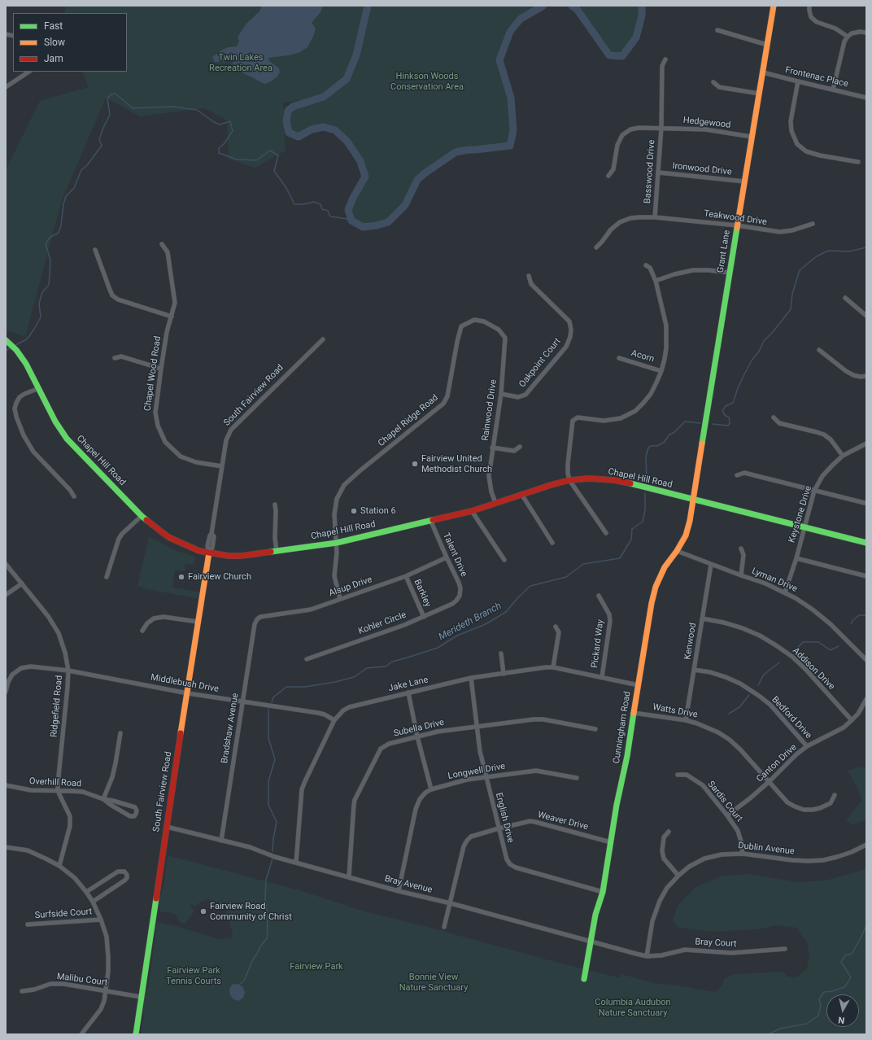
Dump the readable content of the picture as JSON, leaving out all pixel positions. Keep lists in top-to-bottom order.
{
  "streets": {
    "street": [
      "Frontenac Place",
      "Hedgewood",
      "Ironwood Drive",
      "Basswood Drive",
      "Teakwood Drive",
      "Grant Lane",
      "Acorn",
      "Oakpoint Court",
      "Chapel Wood Road",
      "South Fairview Road",
      "Rainwood Drive",
      "Chapel Ridge Road",
      "Chapel Hill Road",
      "Keystone Drive",
      "Talent Drive",
      "Lyman Drive",
      "Alsup Drive",
      "Barkley",
      "Kohler Circle",
      "Kenwood",
      "Pickard Way",
      "Addison Drive",
      "Middlebush Drive",
      "Jake Lane",
      "Ridgefield Road",
      "Watts Drive",
      "Bedford Drive",
      "Cunningham Road",
      "Bradshaw Avenue",
      "Subella Drive",
      "Canton Drive",
      "Longwell Drive",
      "Overhill Road",
      "Sardis Court",
      "English Drive",
      "Weaver Drive",
      "Dublin Avenue",
      "Bray Avenue",
      "Surfside Court",
      "Bray Court",
      "Malibu Court"
    ]
  },
  "crossings": [
    ["Frontenac Place", "Grant Lane"],
    ["Hedgewood", "Basswood Drive"],
    ["Hedgewood", "Grant Lane"],
    ["Ironwood Drive", "Basswood Drive"],
    ["Ironwood Drive", "Grant Lane"],
    ["Basswood Drive", "Teakwood Drive"],
    ["Teakwood Drive", "Grant Lane"],
    ["Grant Lane", "Chapel Hill Road"],
    ["Grant Lane", "Cunningham Road"],
    ["Oakpoint Court", "Rainwood Drive"],
    ["Chapel Wood Road", "South Fairview Road"],
    ["South Fairview Road", "Chapel Hill Road"],
    ["South Fairview Road", "Middlebush Drive"],
    ["South Fairview Road", "Bray Avenue"],
    ["South Fairview Road", "Malibu Court"],
    ["Rainwood Drive", "Chapel Ridge Road"],
    ["Rainwood Drive", "Chapel Hill Road"],
    ["Chapel Ridge Road", "Chapel Hill Road"],
    ["Chapel Hill Road", "Keystone Drive"],
    ["Chapel Hill Road", "Talent Drive"],
    ["Chapel Hill Road", "Cunningham Road"],
    ["Keystone Drive", "Lyman Drive"],
    ["Talent Drive", "Alsup Drive"],
    ["Talent Drive", "Kohler Circle"],
    ["Lyman Drive", "Kenwood"],
    ["Lyman Drive", "Cunningham Road"],
    ["Alsup Drive", "Barkley"],
    ["Alsup Drive", "Bradshaw Avenue"],
    ["Barkley", "Kohler Circle"],
    ["Kenwood", "Addison Drive"],
    ["Kenwood", "Watts Drive"],
    ["Kenwood", "Bedford Drive"],
    ["Pickard Way", "Jake Lane"],
    ["Addison Drive", "Canton Drive"],
    ["Middlebush Drive", "Jake Lane"],
    ["Middlebush Drive", "Ridgefield Road"],
    ["Middlebush Drive", "Bradshaw Avenue"],
    ["Jake Lane", "Cunningham Road"],
    ["Jake Lane", "English Drive"],
    ["Jake Lane", "Bray Avenue"],
    ["Ridgefield Road", "Overhill Road"],
    ["Watts Drive", "Cunningham Road"],
    ["Watts Drive", "Canton Drive"],
    ["Bedford Drive", "Canton Drive"],
    ["Cunningham Road", "English Drive"],
    ["Cunningham Road", "Weaver Drive"],
    ["Cunningham Road", "Bray Avenue"],
    ["Bradshaw Avenue", "Bray Avenue"],
    ["Subella Drive", "English Drive"],
    ["Subella Drive", "Bray Avenue"],
    ["Canton Drive", "Sardis Court"],
    ["Longwell Drive", "English Drive"],
    ["Longwell Drive", "Bray Avenue"],
    ["Sardis Court", "Dublin Avenue"],
    ["English Drive", "Weaver Drive"],
    ["Weaver Drive", "Bray Avenue"],
    ["Dublin Avenue", "Bray Avenue"],
    ["Dublin Avenue", "Bray Court"],
    ["Bray Avenue", "Bray Court"]
  ],
  "water": ["Merideth Branch"],
  "parks": [
    "Twin Lakes Recreation Area",
    "Hinkson Woods Conservation Area",
    "Fairview Park",
    "Fairview Park Tennis Courts",
    "Bonnie View Nature Sanctuary",
    "Columbia Audubon Nature Sanctuary"
  ],
  "places": [
    "Fairview United Methodist Church",
    "Station 6",
    "Fairview Church",
    "Fairview Road Community of Christ"
  ],
  "legend": ["Fast", "Slow", "Jam"],
  "north": "bottom"
}
